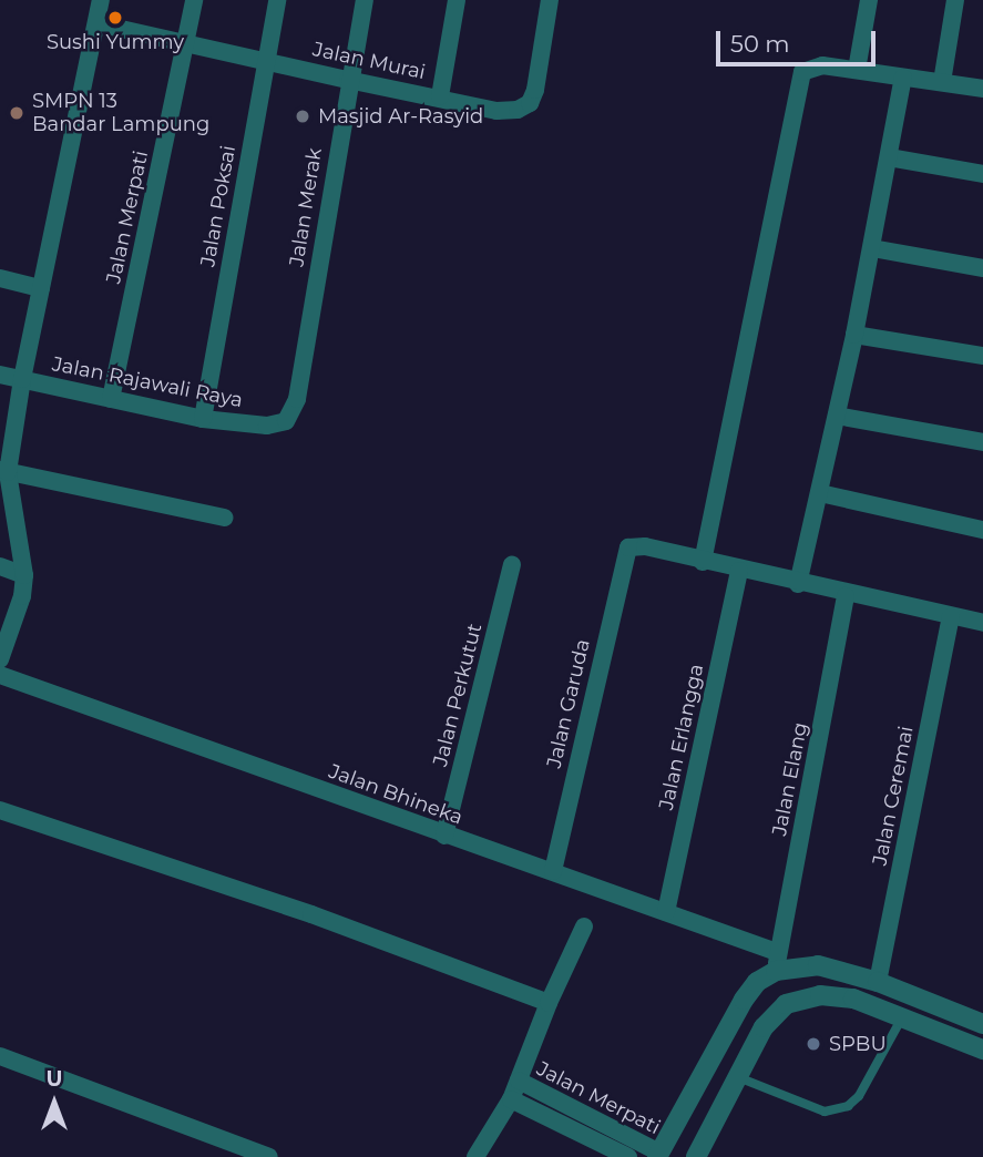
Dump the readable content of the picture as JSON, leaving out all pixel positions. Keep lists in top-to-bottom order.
{
  "streets": {
    "street": [
      "Jalan Murai",
      "Jalan Poksai",
      "Jalan Merak",
      "Jalan Merpati",
      "Jalan Rajawali Raya",
      "Jalan Perkutut",
      "Jalan Garuda",
      "Jalan Erlangga",
      "Jalan Elang",
      "Jalan Bhineka",
      "Jalan Ceremai"
    ]
  },
  "crossings": [
    ["Jalan Murai", "Jalan Poksai"],
    ["Jalan Murai", "Jalan Merak"],
    ["Jalan Murai", "Jalan Merpati"],
    ["Jalan Poksai", "Jalan Rajawali Raya"],
    ["Jalan Merak", "Jalan Rajawali Raya"],
    ["Jalan Merpati", "Jalan Rajawali Raya"],
    ["Jalan Perkutut", "Jalan Bhineka"],
    ["Jalan Garuda", "Jalan Bhineka"],
    ["Jalan Erlangga", "Jalan Bhineka"],
    ["Jalan Elang", "Jalan Bhineka"]
  ],
  "places": [
    "Sushi Yummy",
    "SMPN 13 Bandar Lampung",
    "Masjid Ar-Rasyid",
    "SPBU"
  ],
  "scale_bar": "50 m",
  "north": "top"
}
